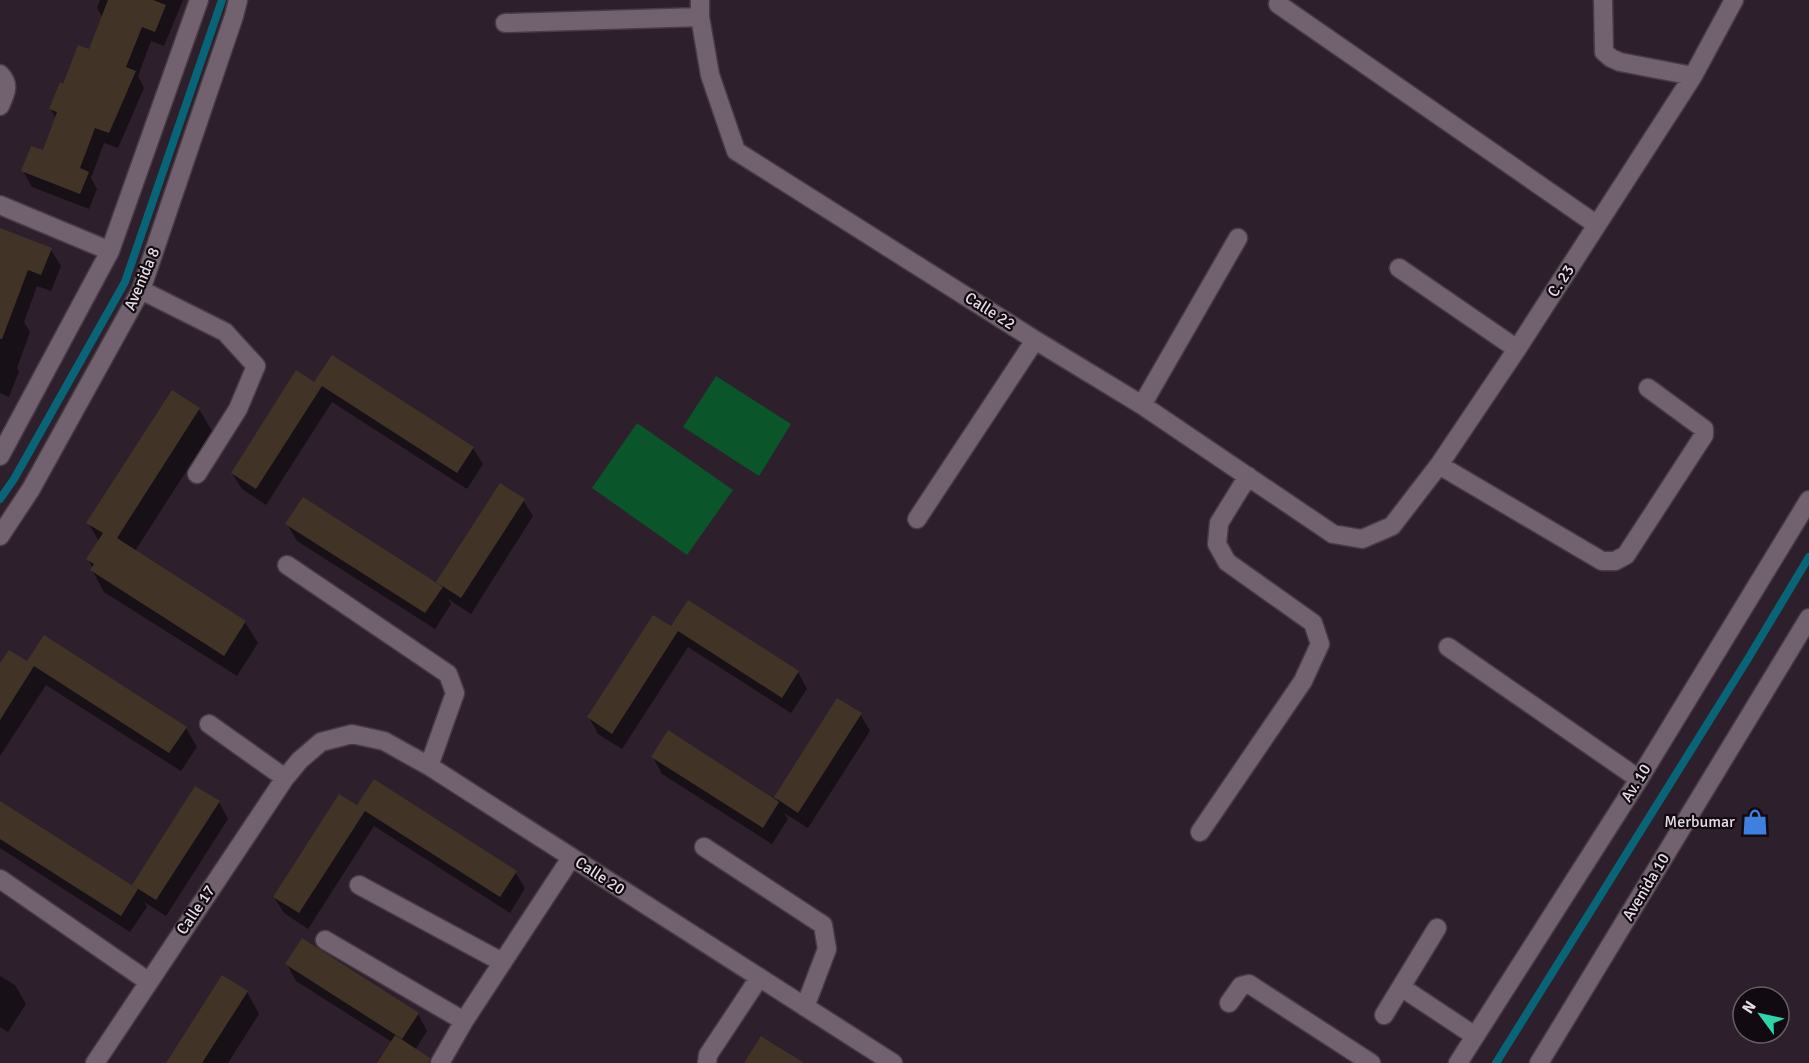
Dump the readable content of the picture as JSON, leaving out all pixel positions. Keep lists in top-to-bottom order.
{
  "streets": {
    "street": [
      "Avenida 8",
      "C. 23",
      "Calle 22",
      "Av. 10",
      "Calle 20",
      "Avenida 10",
      "Calle 17"
    ]
  },
  "crossings": [
    ["C. 23", "Calle 22"],
    ["Calle 20", "Calle 17"]
  ],
  "places": {
    "shop": ["Merbumar"]
  },
  "north": "top left"
}
